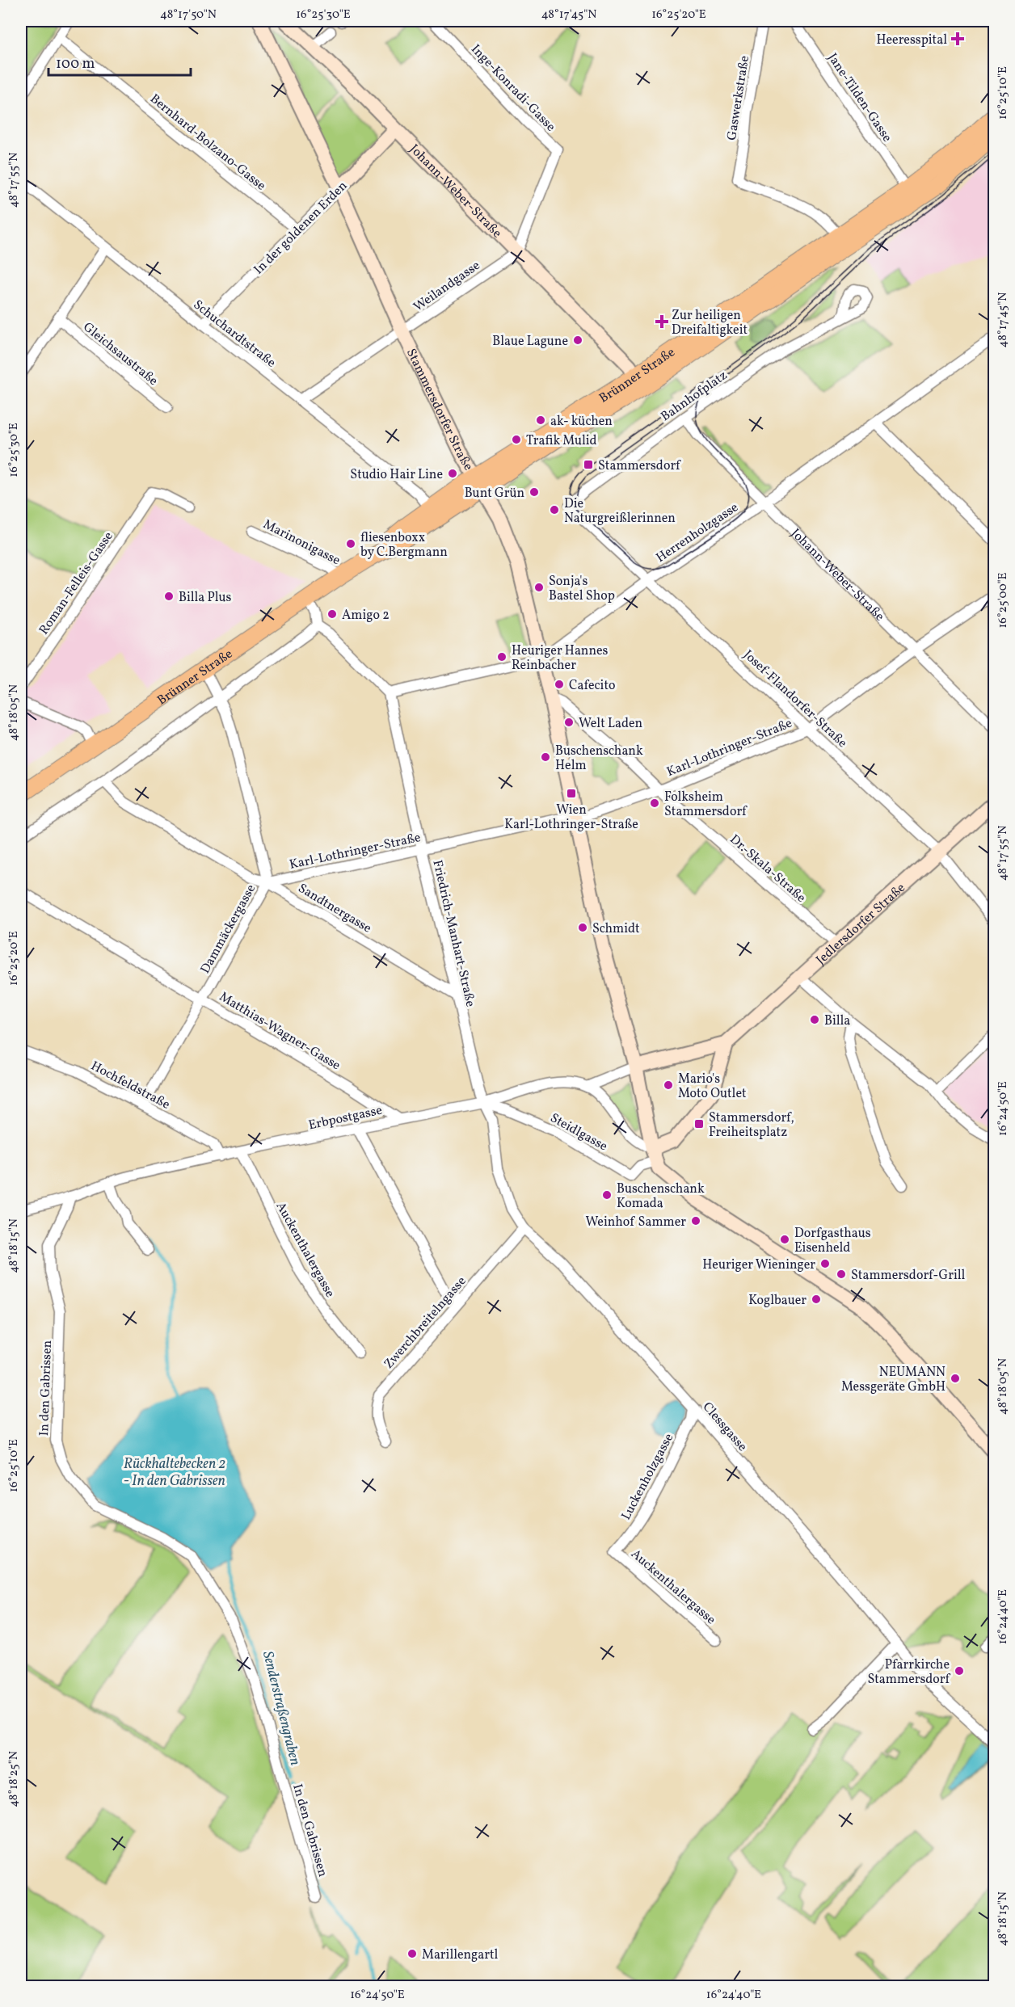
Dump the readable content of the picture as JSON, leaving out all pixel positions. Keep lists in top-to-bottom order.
{
  "streets": {
    "main road": [
      "Johann-Weber-Straße",
      "In der goldenen Erden",
      "Brünner Straße",
      "Stammersdorfer Straße",
      "Jedlersdorfer Straße"
    ],
    "street": [
      "Inge-Konradi-Gasse",
      "Jane-Tilden-Gasse",
      "Gaswerkstraße",
      "Bernhard-Bolzano-Gasse",
      "Weilandgasse",
      "Schuchardtstraße",
      "Gleichsaustraße",
      "Bahnhofplatz",
      "Herrenholzgasse",
      "Marinonigasse",
      "Roman-Felleis-Gasse",
      "Josef-Flandorfer-Straße",
      "Karl-Lothringer-Straße",
      "Dr.-Skala-Straße",
      "Sandtnergasse",
      "Dammäckergasse",
      "Friedrich-Manhart-Straße",
      "Matthias-Wagner-Gasse",
      "Hochfeldstraße",
      "Erbpostgasse",
      "Steidlgasse",
      "Auckenthalergasse",
      "Zwerchbreitelngasse",
      "In den Gabrissen",
      "Clessgasse",
      "Luckenholzgasse"
    ]
  },
  "crossings": [
    ["Inge-Konradi-Gasse", "Johann-Weber-Straße"],
    ["Inge-Konradi-Gasse", "Weilandgasse"],
    ["Jane-Tilden-Gasse", "Brünner Straße"],
    ["Gaswerkstraße", "Brünner Straße"],
    ["Bernhard-Bolzano-Gasse", "In der goldenen Erden"],
    ["Johann-Weber-Straße", "In der goldenen Erden"],
    ["Johann-Weber-Straße", "Weilandgasse"],
    ["Johann-Weber-Straße", "Brünner Straße"],
    ["Johann-Weber-Straße", "Bahnhofplatz"],
    ["Johann-Weber-Straße", "Herrenholzgasse"],
    ["Johann-Weber-Straße", "Karl-Lothringer-Straße"],
    ["In der goldenen Erden", "Schuchardtstraße"],
    ["In der goldenen Erden", "Stammersdorfer Straße"],
    ["Weilandgasse", "Schuchardtstraße"],
    ["Weilandgasse", "Stammersdorfer Straße"],
    ["Schuchardtstraße", "Brünner Straße"],
    ["Brünner Straße", "Stammersdorfer Straße"],
    ["Brünner Straße", "Marinonigasse"],
    ["Brünner Straße", "Dammäckergasse"],
    ["Bahnhofplatz", "Josef-Flandorfer-Straße"],
    ["Stammersdorfer Straße", "Herrenholzgasse"],
    ["Stammersdorfer Straße", "Karl-Lothringer-Straße"],
    ["Stammersdorfer Straße", "Dr.-Skala-Straße"],
    ["Stammersdorfer Straße", "Steidlgasse"],
    ["Herrenholzgasse", "Josef-Flandorfer-Straße"],
    ["Herrenholzgasse", "Friedrich-Manhart-Straße"],
    ["Josef-Flandorfer-Straße", "Karl-Lothringer-Straße"],
    ["Josef-Flandorfer-Straße", "Jedlersdorfer Straße"],
    ["Karl-Lothringer-Straße", "Dr.-Skala-Straße"],
    ["Karl-Lothringer-Straße", "Sandtnergasse"],
    ["Karl-Lothringer-Straße", "Dammäckergasse"],
    ["Karl-Lothringer-Straße", "Friedrich-Manhart-Straße"],
    ["Dr.-Skala-Straße", "Jedlersdorfer Straße"],
    ["Sandtnergasse", "Dammäckergasse"],
    ["Sandtnergasse", "Friedrich-Manhart-Straße"],
    ["Dammäckergasse", "Matthias-Wagner-Gasse"],
    ["Dammäckergasse", "Hochfeldstraße"],
    ["Friedrich-Manhart-Straße", "Erbpostgasse"],
    ["Friedrich-Manhart-Straße", "Steidlgasse"],
    ["Friedrich-Manhart-Straße", "Clessgasse"],
    ["Matthias-Wagner-Gasse", "Erbpostgasse"],
    ["Hochfeldstraße", "Erbpostgasse"],
    ["Erbpostgasse", "Steidlgasse"],
    ["Erbpostgasse", "Auckenthalergasse"],
    ["Erbpostgasse", "In den Gabrissen"],
    ["Erbpostgasse", "Clessgasse"],
    ["Steidlgasse", "Clessgasse"],
    ["Auckenthalergasse", "Luckenholzgasse"],
    ["Zwerchbreitelngasse", "Clessgasse"],
    ["Clessgasse", "Luckenholzgasse"]
  ],
  "water": ["Rückhaltebecken 2 - In den Gabrissen", "Senderstraßengraben"],
  "places": {
    "health": ["Heeresspital", "Zur heiligen Dreifaltigkeit"],
    "other": [
      "Blaue Lagune",
      "ak- küchen",
      "Trafik Mulid",
      "Studio Hair Line",
      "Bunt Grün",
      "Die Naturgreißlerinnen",
      "fliesenboxx by C.Bergmann",
      "Sonja's Bastel Shop",
      "Billa Plus",
      "Amigo 2",
      "Heuriger Hannes Reinbacher",
      "Cafecito",
      "Welt Laden",
      "Buschenschank Helm",
      "Folksheim Stammersdorf",
      "Schmidt",
      "Billa",
      "Mario's Moto Outlet",
      "Buschenschank Komada",
      "Weinhof Sammer",
      "Dorfgasthaus Eisenheld",
      "Heuriger Wieninger",
      "Stammersdorf-Grill",
      "Koglbauer",
      "NEUMANN Messgeräte GmbH",
      "Pfarrkirche Stammersdorf",
      "Marillengartl"
    ],
    "transit": ["Stammersdorf", "Wien Karl-Lothringer-Straße", "Stammersdorf, Freiheitsplatz"]
  },
  "scale_bar": "100 m",
  "coordinates": [
    "48°17'50\"N",
    "16°25'30\"E",
    "48°17'45\"N",
    "16°25'20\"E",
    "16°25'10\"E",
    "48°17'55\"N",
    "16°25'00\"E",
    "48°18'05\"N",
    "16°24'50\"E",
    "48°18'15\"N",
    "16°24'40\"E",
    "48°18'25\"N"
  ]
}
